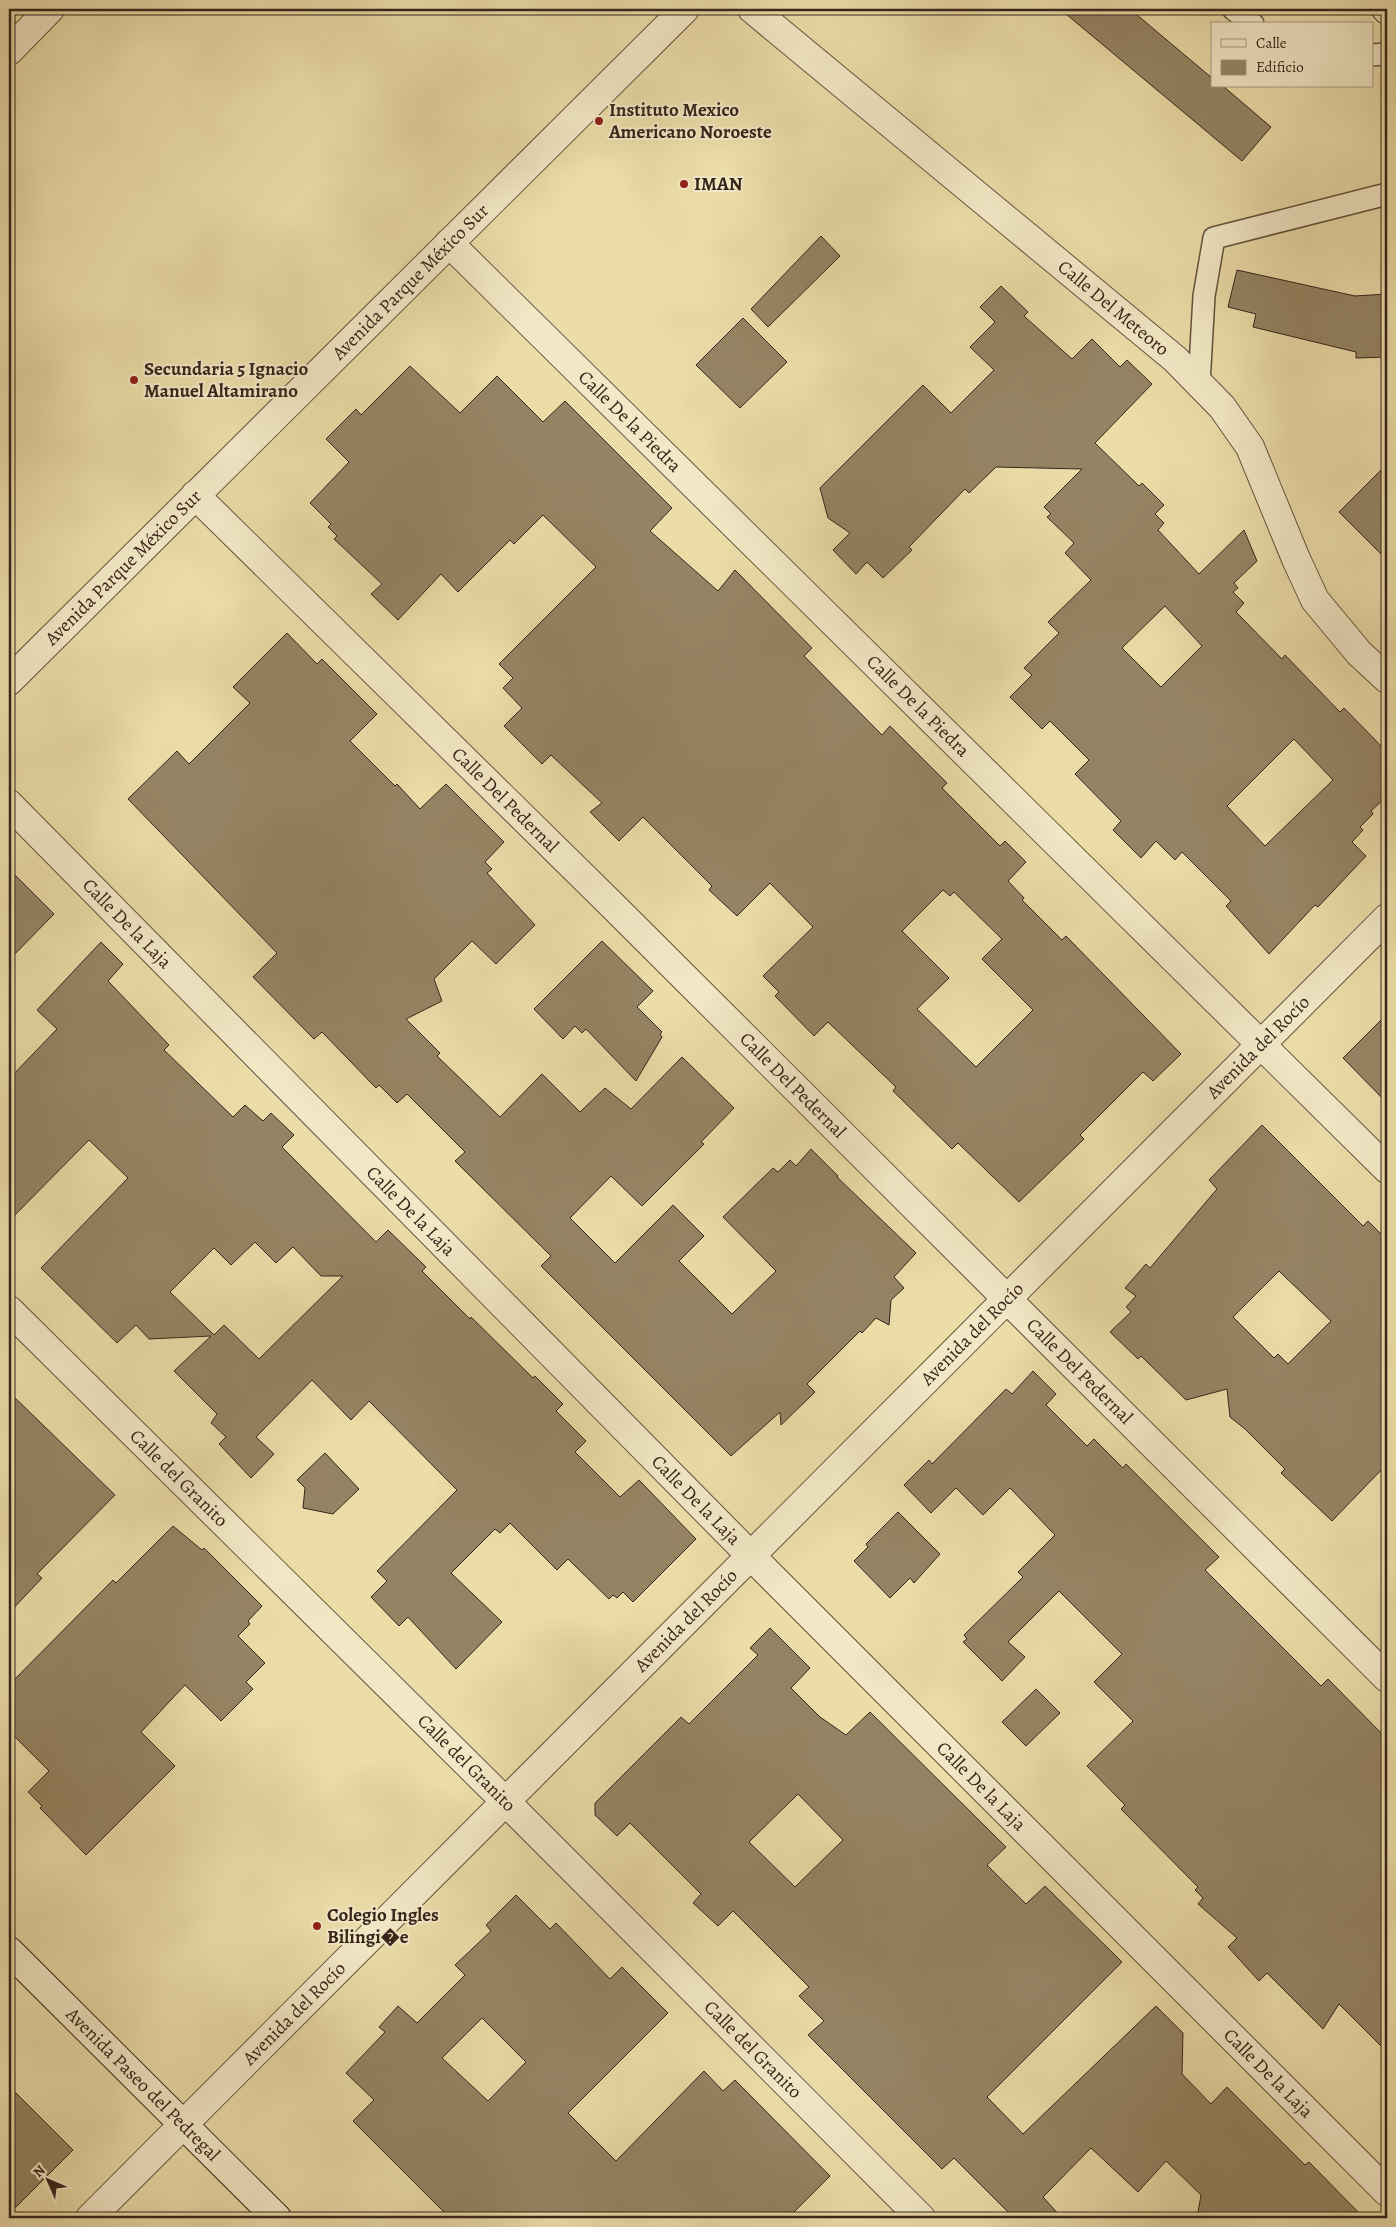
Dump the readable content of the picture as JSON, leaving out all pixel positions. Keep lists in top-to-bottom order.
{
  "streets": {
    "street": [
      "Avenida Parque México Sur",
      "Calle Del Meteoro",
      "Calle De la Piedra",
      "Calle Del Pedernal",
      "Calle De la Laja",
      "Avenida del Rocío",
      "Calle del Granito",
      "Avenida Paseo del Pedregal"
    ]
  },
  "crossings": [
    ["Avenida Parque México Sur", "Calle De la Piedra"],
    ["Avenida Parque México Sur", "Calle Del Pedernal"],
    ["Calle De la Piedra", "Avenida del Rocío"],
    ["Calle Del Pedernal", "Avenida del Rocío"],
    ["Calle De la Laja", "Avenida del Rocío"],
    ["Avenida del Rocío", "Calle del Granito"],
    ["Avenida del Rocío", "Avenida Paseo del Pedregal"]
  ],
  "places": [
    "Instituto Mexico Americano Noroeste",
    "IMAN",
    "Secundaria 5 Ignacio Manuel Altamirano",
    "Colegio Ingles Bilingi�e"
  ],
  "legend": ["Calle", "Edificio"],
  "north": "top left"
}
